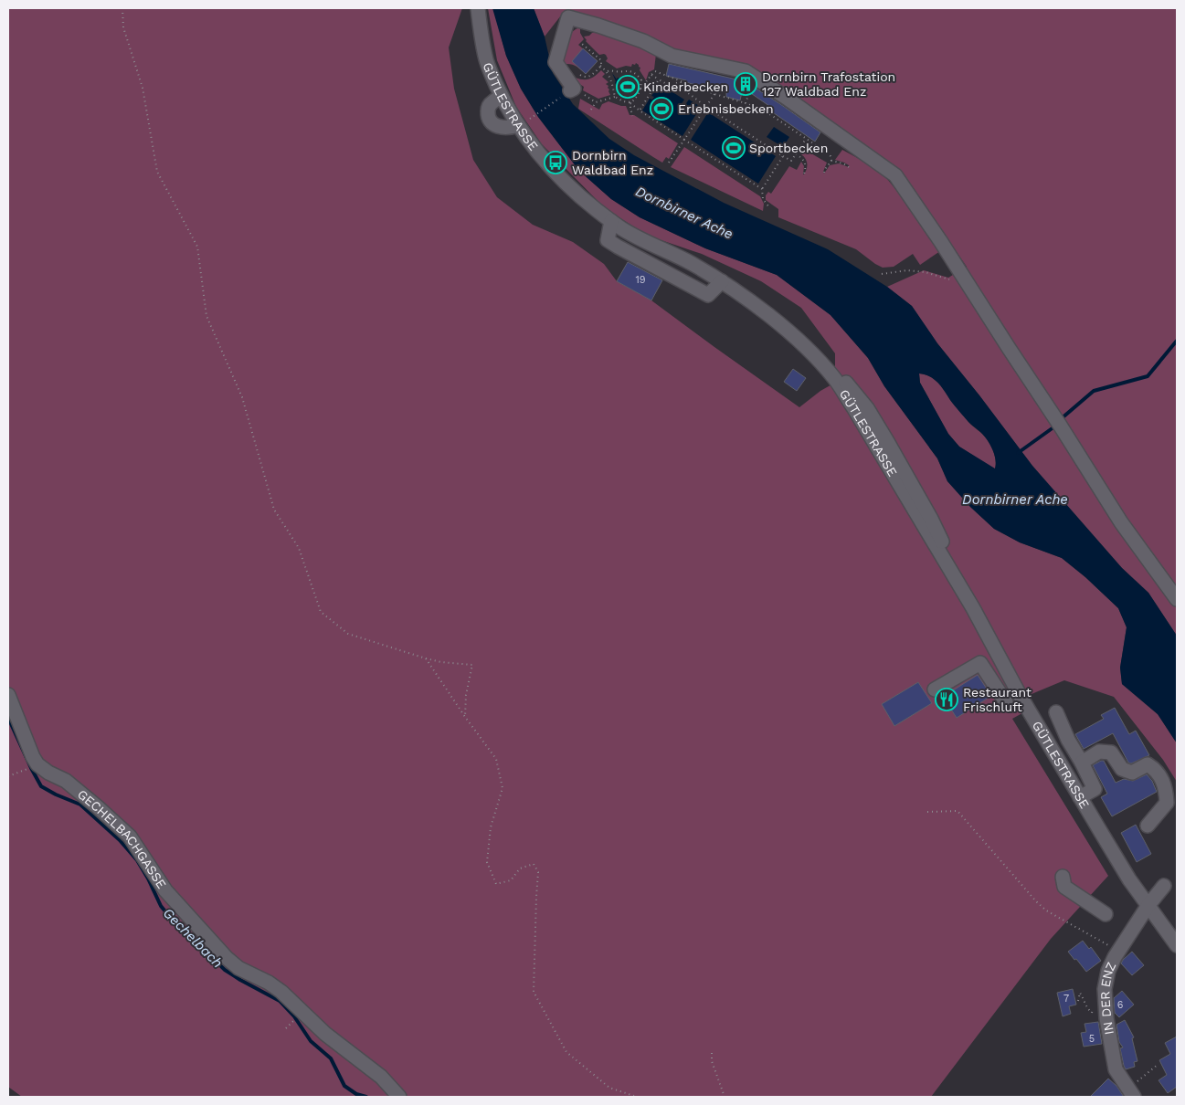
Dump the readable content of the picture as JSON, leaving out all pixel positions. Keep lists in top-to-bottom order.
{
  "streets": {
    "street": ["GÜTLESTRASSE", "GECHELBACHGASSE", "IN DER ENZ"]
  },
  "crossings": [
    ["GÜTLESTRASSE", "IN DER ENZ"]
  ],
  "water": ["Dornbirner Ache", "Gechelbach"],
  "places": {
    "building": ["Dornbirn Trafostation 127 Waldbad Enz"],
    "sports": ["Kinderbecken", "Erlebnisbecken", "Sportbecken"],
    "bus stop": ["Dornbirn Waldbad Enz"],
    "restaurant": ["Restaurant Frischluft"]
  },
  "house_numbers": [
    "19",
    "7",
    "6",
    "5"
  ]
}
